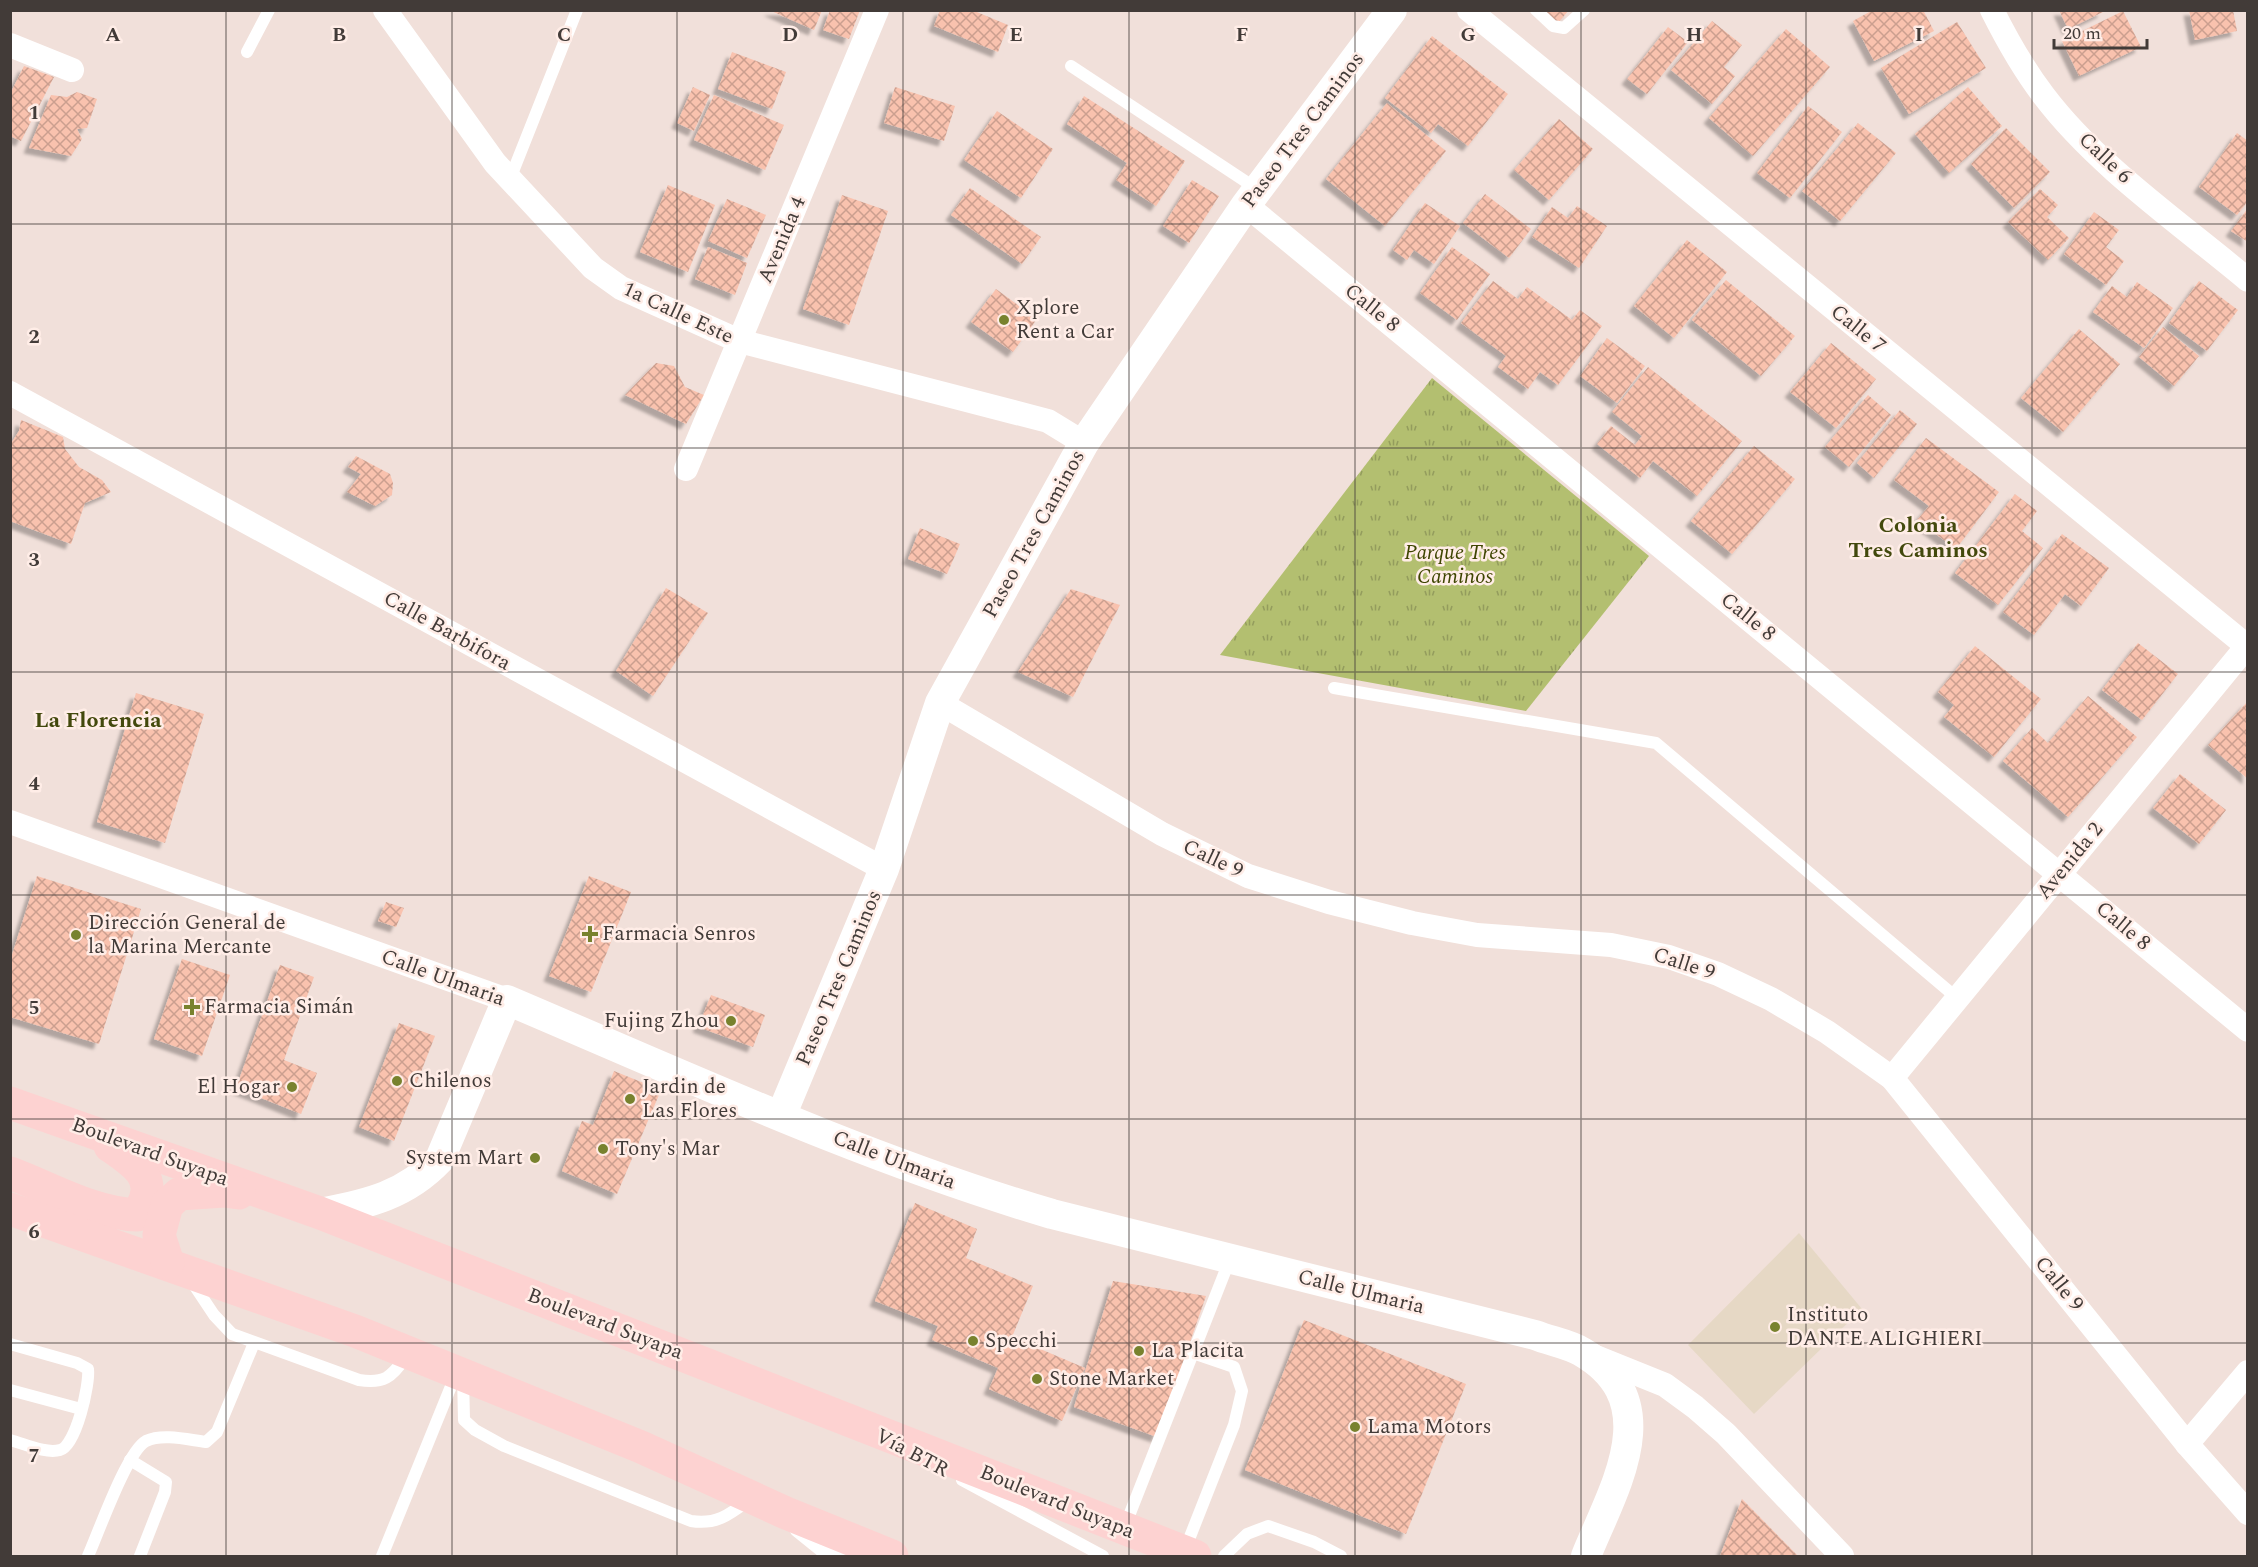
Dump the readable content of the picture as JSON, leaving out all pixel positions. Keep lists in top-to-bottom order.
{
  "streets": {
    "main road": ["Boulevard Suyapa"],
    "street": [
      "Paseo Tres Caminos",
      "Calle 6",
      "Avenida 4",
      "Calle 8",
      "1a Calle Este",
      "Calle 7",
      "Calle Barbifora",
      "Calle 9",
      "Avenida 2",
      "Calle Ulmaria"
    ],
    "lane": ["Vía BTR"]
  },
  "crossings": [
    ["Paseo Tres Caminos", "Calle 8"],
    ["Paseo Tres Caminos", "1a Calle Este"],
    ["Paseo Tres Caminos", "Calle Barbifora"],
    ["Paseo Tres Caminos", "Calle 9"],
    ["Paseo Tres Caminos", "Calle Ulmaria"],
    ["Avenida 4", "1a Calle Este"],
    ["Calle 8", "Avenida 2"],
    ["Calle 7", "Avenida 2"],
    ["Calle 9", "Avenida 2"],
    ["Boulevard Suyapa", "Vía BTR"]
  ],
  "districts": ["Colonia Tres Caminos", "La Florencia"],
  "parks": ["Parque Tres Caminos"],
  "places": {
    "other": [
      "Xplore Rent a Car",
      "Dirección General de la Marina Mercante",
      "Fujing Zhou",
      "Chilenos",
      "El Hogar",
      "Jardin de Las Flores",
      "Tony's Mar",
      "System Mart",
      "Instituto DANTE ALIGHIERI",
      "Specchi",
      "La Placita",
      "Stone Market",
      "Lama Motors"
    ],
    "health": ["Farmacia Senros", "Farmacia Simán"]
  },
  "scale_bar": "20 m",
  "grid": {
    "columns": [
      "A",
      "B",
      "C",
      "D",
      "E",
      "F",
      "G",
      "H",
      "I"
    ],
    "rows": [
      "1",
      "2",
      "3",
      "4",
      "5",
      "6",
      "7"
    ]
  }
}
